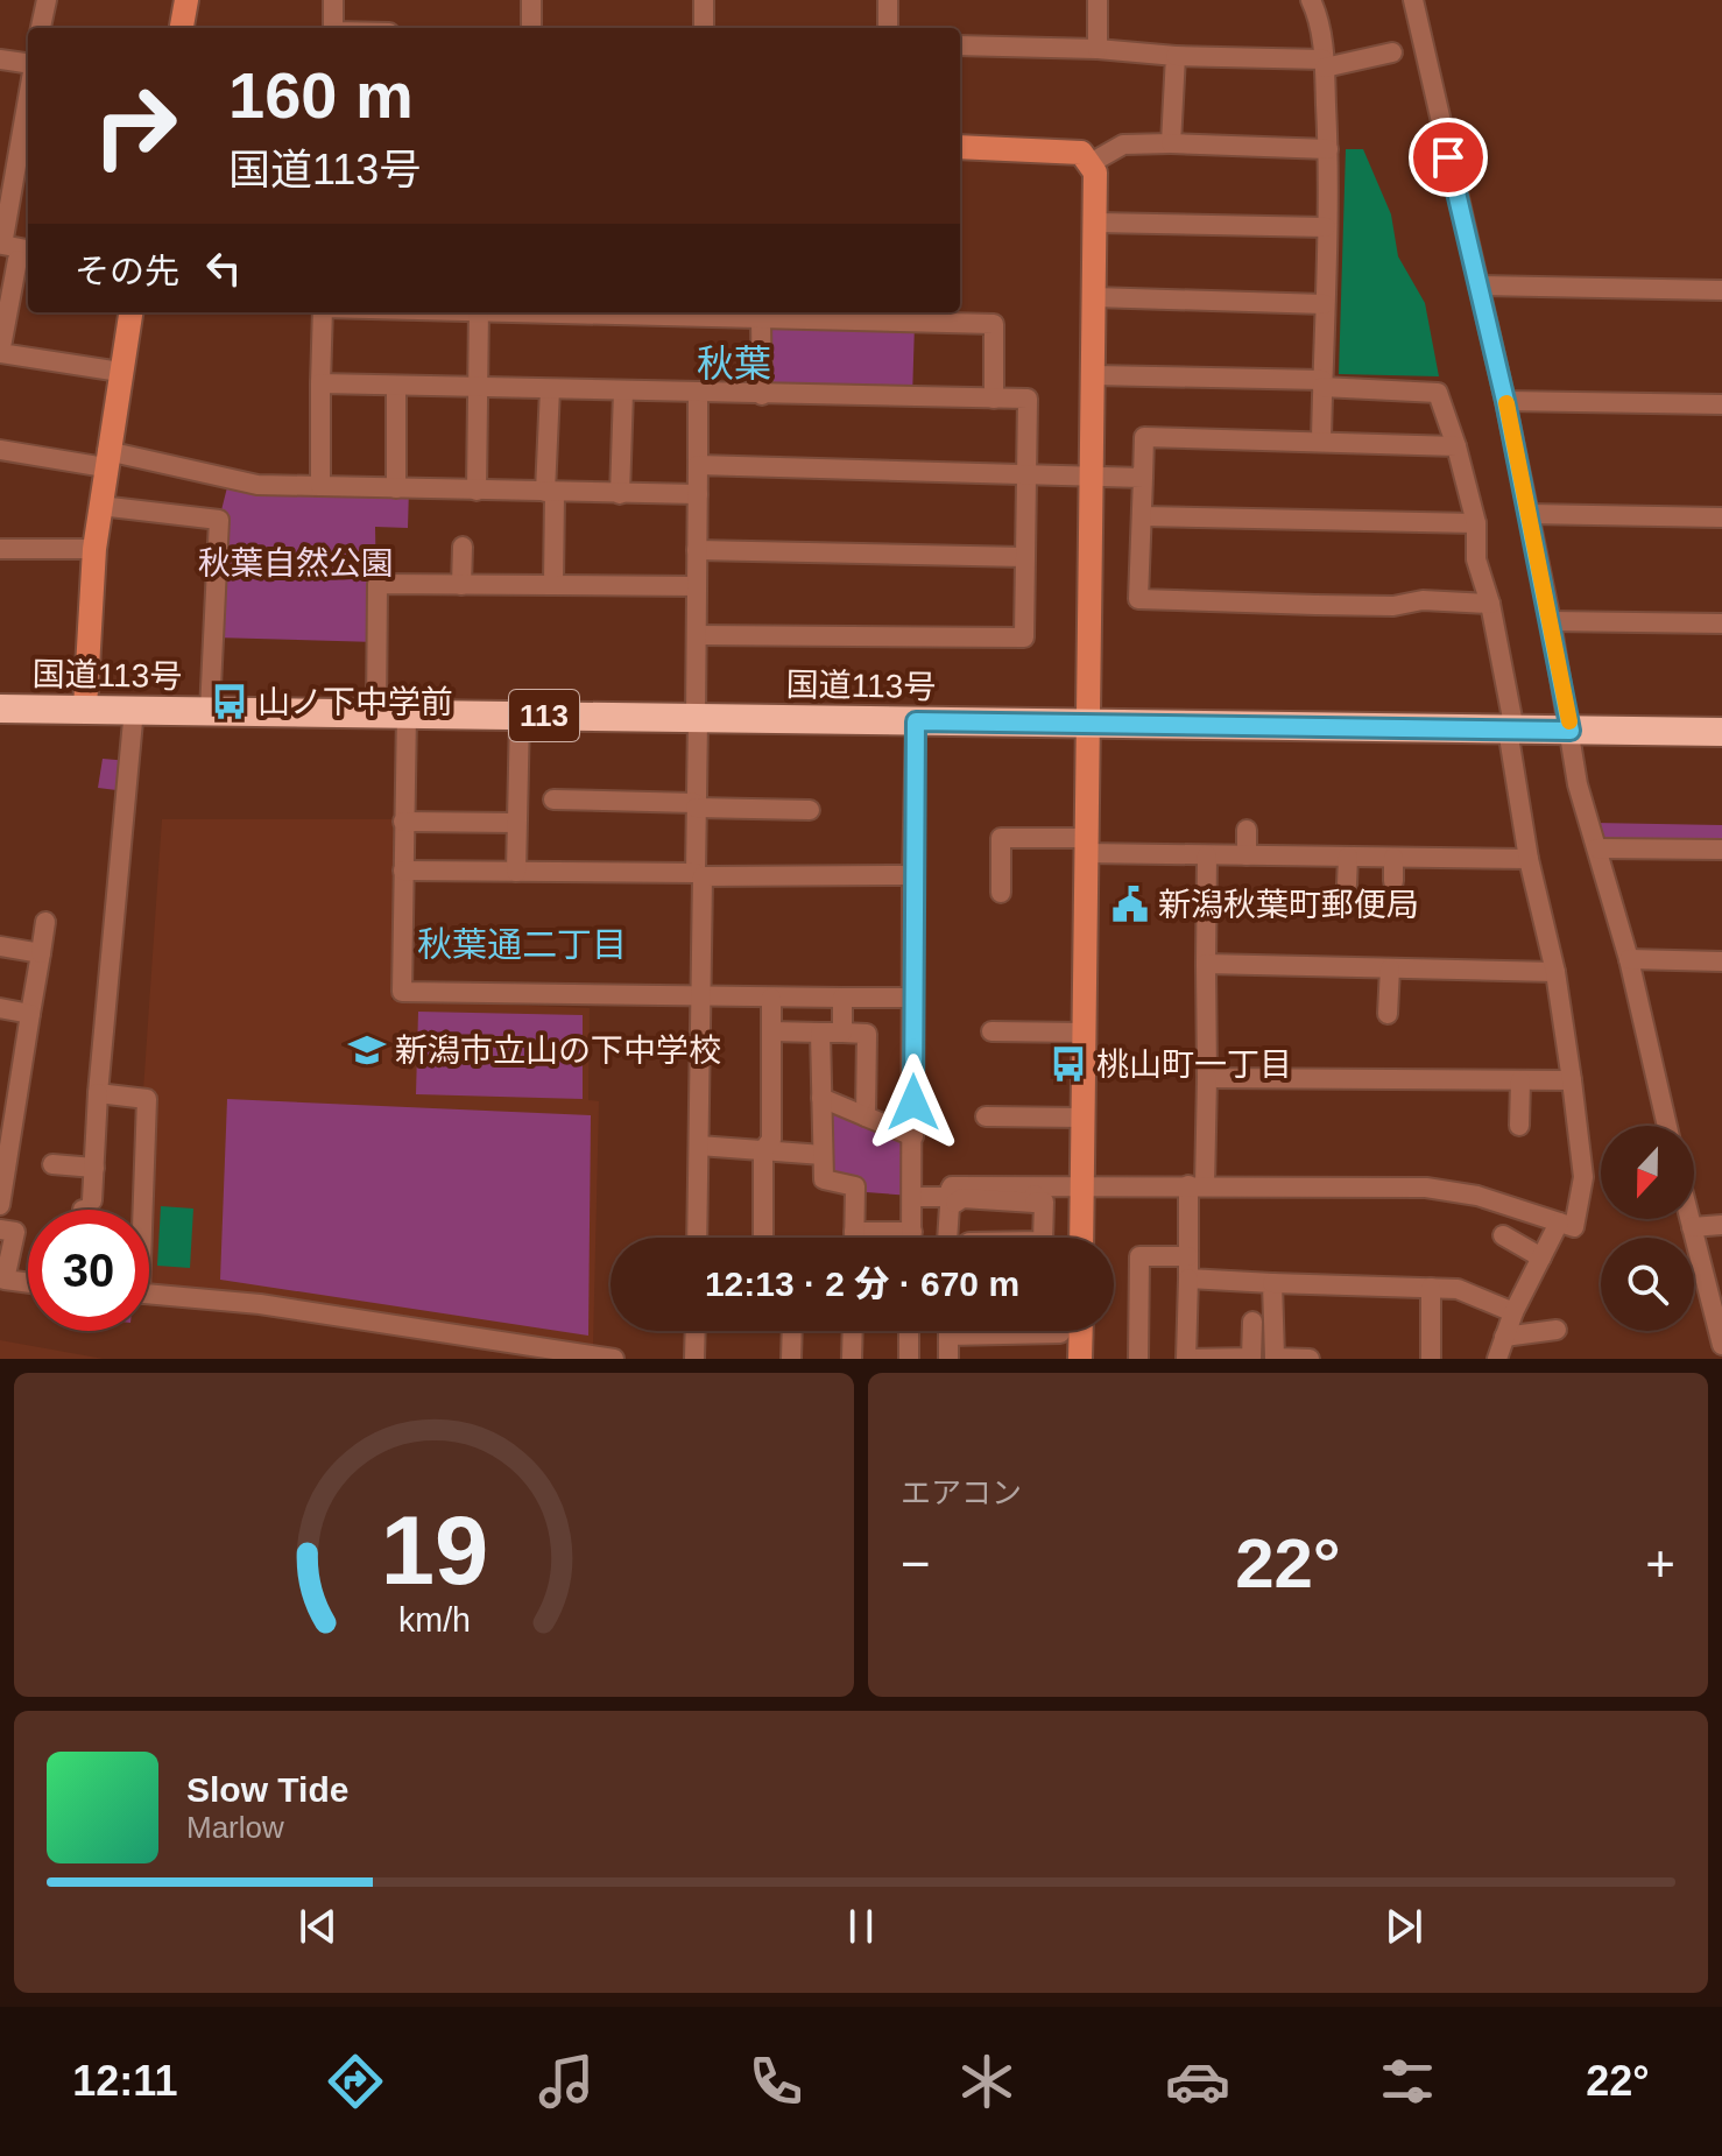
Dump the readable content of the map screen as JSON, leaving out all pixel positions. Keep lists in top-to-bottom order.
{
  "streets": {
    "highway": ["国道113号", "113"]
  },
  "districts": ["秋葉", "秋葉通二丁目"],
  "parks": ["秋葉自然公園"],
  "places": {
    "bus stop": ["山ノ下中学前", "桃山町一丁目"],
    "public building": ["新潟秋葉町郵便局"],
    "school or university": ["新潟市立山の下中学校"]
  },
  "north": "bottom",
  "page": {
    "turn": ["160 m", "国道113号"],
    "then": "その先",
    "limit": "30",
    "trip": "12:13 · 2 分 · 670 m",
    "tile": "エアコン",
    "heat": ["−", "22°", "+"],
    "song": ["Slow Tide", "Marlow"],
    "tabs": ["12:11", "22°"],
    "gauge": ["19", "km/h"]
  }
}
